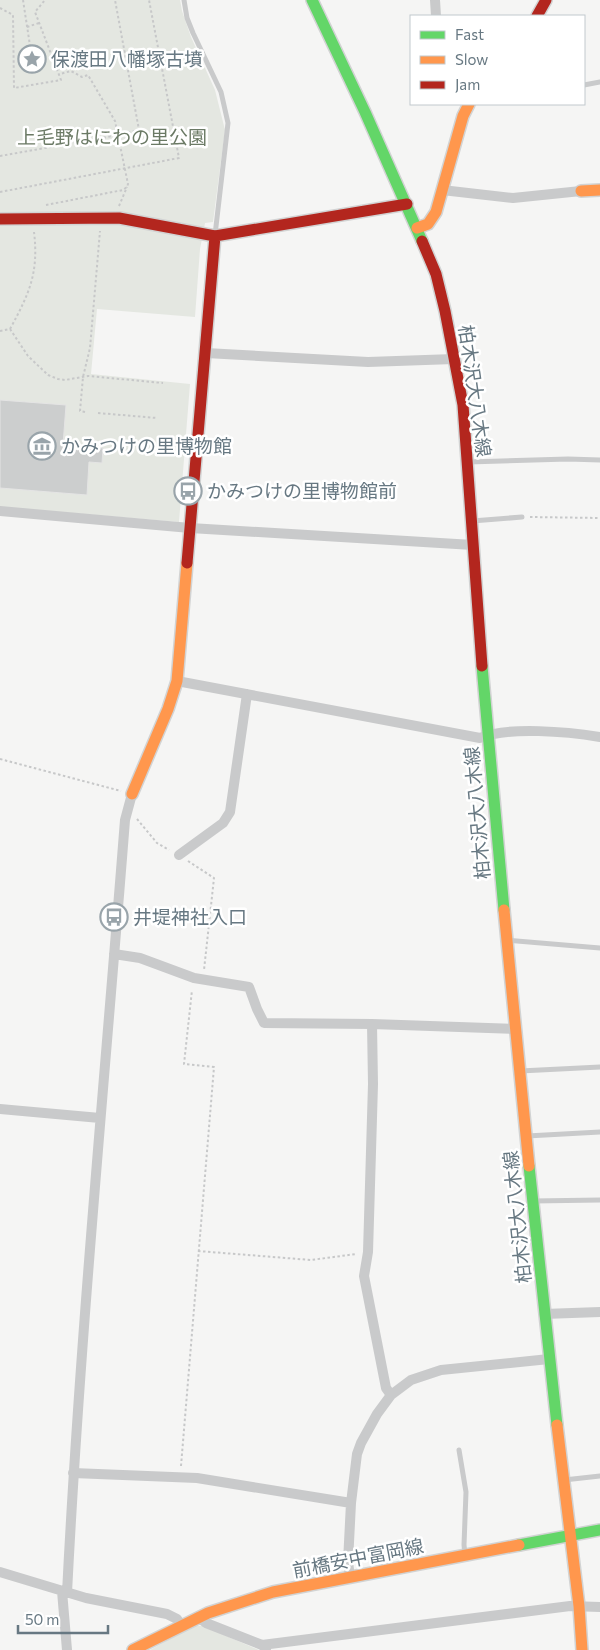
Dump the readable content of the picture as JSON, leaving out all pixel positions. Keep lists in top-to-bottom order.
{
  "streets": {
    "main road": ["柏木沢大八木線", "前橋安中富岡線"]
  },
  "crossings": [
    ["柏木沢大八木線", "前橋安中富岡線"]
  ],
  "parks": ["上毛野はにわの里公園"],
  "places": {
    "place": ["保渡田八幡塚古墳"],
    "museum": ["かみつけの里博物館"],
    "bus stop": ["かみつけの里博物館前", "井堤神社入口"]
  },
  "legend": ["Fast", "Slow", "Jam"],
  "scale_bar": "50 m"
}
